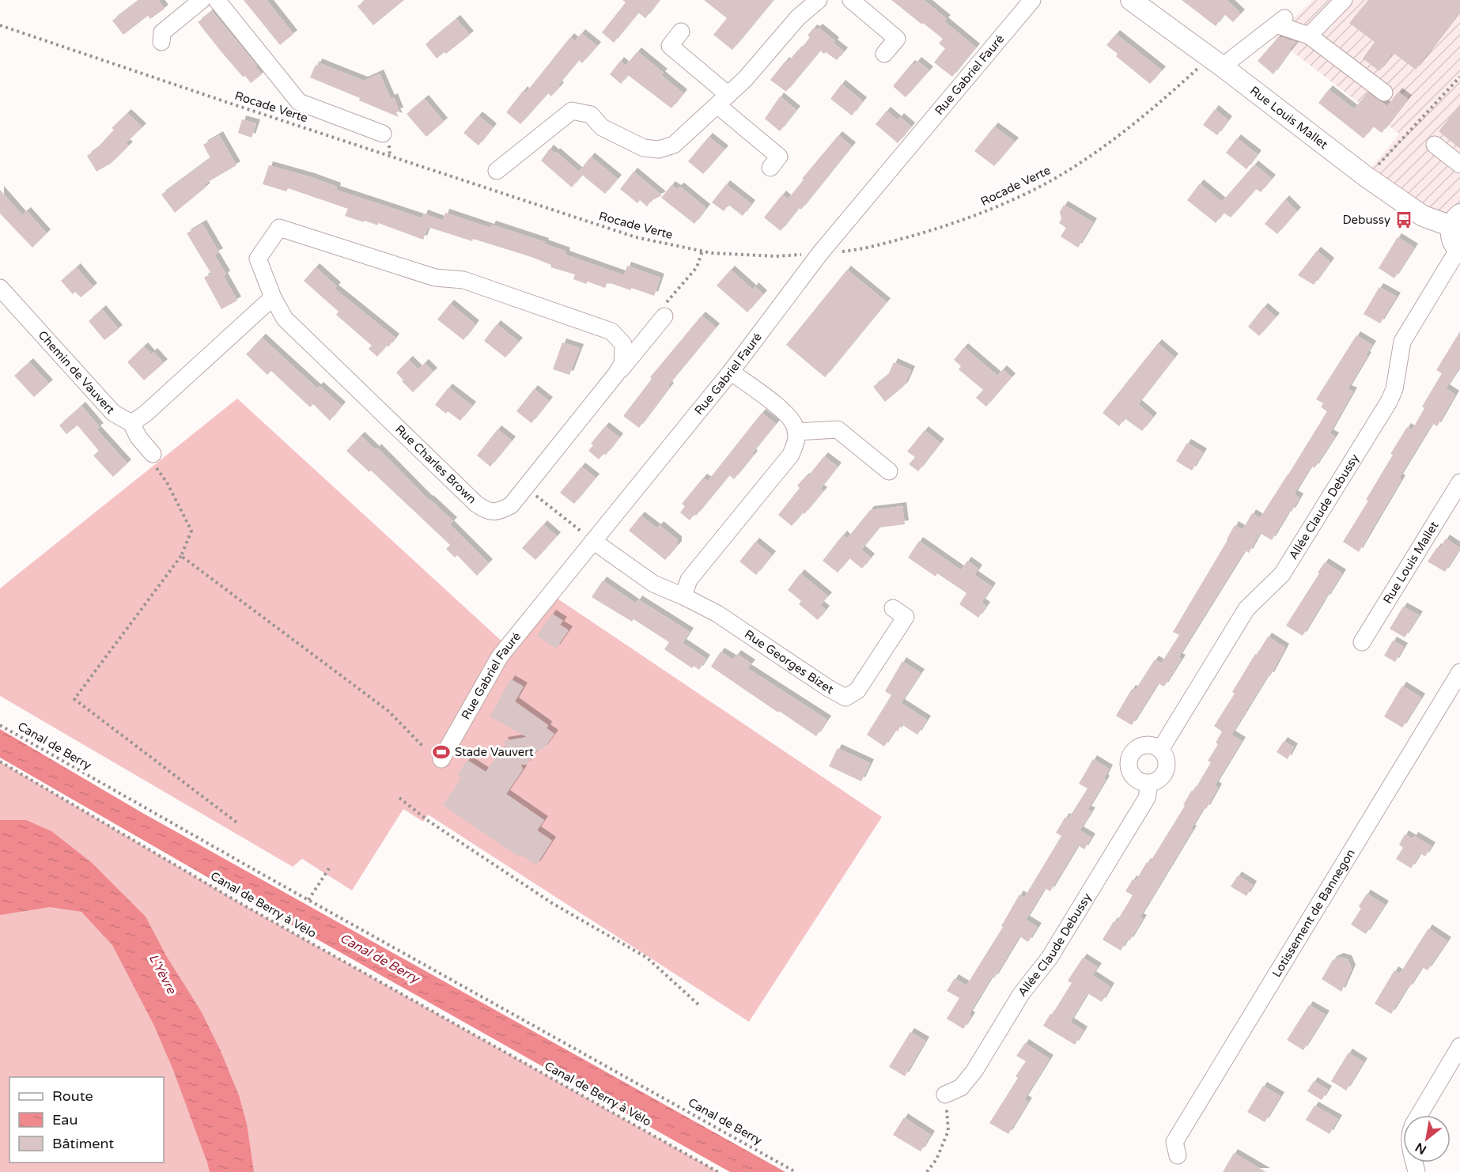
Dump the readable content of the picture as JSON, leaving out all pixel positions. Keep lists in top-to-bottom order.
{
  "streets": {
    "main road": ["Rue Louis Mallet"],
    "street": [
      "Rue Gabriel Fauré",
      "Chemin de Vauvert",
      "Rue Charles Brown",
      "Allée Claude Debussy",
      "Rue Georges Bizet",
      "Lotissement de Bannegon"
    ],
    "path": ["Rocade Verte", "Canal de Berry", "Canal de Berry à Vélo"]
  },
  "crossings": [
    ["Rue Gabriel Fauré", "Rocade Verte"],
    ["Rue Gabriel Fauré", "Rue Georges Bizet"],
    ["Rocade Verte", "Rue Louis Mallet"],
    ["Rue Louis Mallet", "Allée Claude Debussy"]
  ],
  "water": ["Canal de Berry", "L'Yèvre"],
  "places": {
    "bus stop": ["Debussy"],
    "sports": ["Stade Vauvert"]
  },
  "legend": ["Route", "Eau", "Bâtiment"],
  "north": "bottom left"
}
